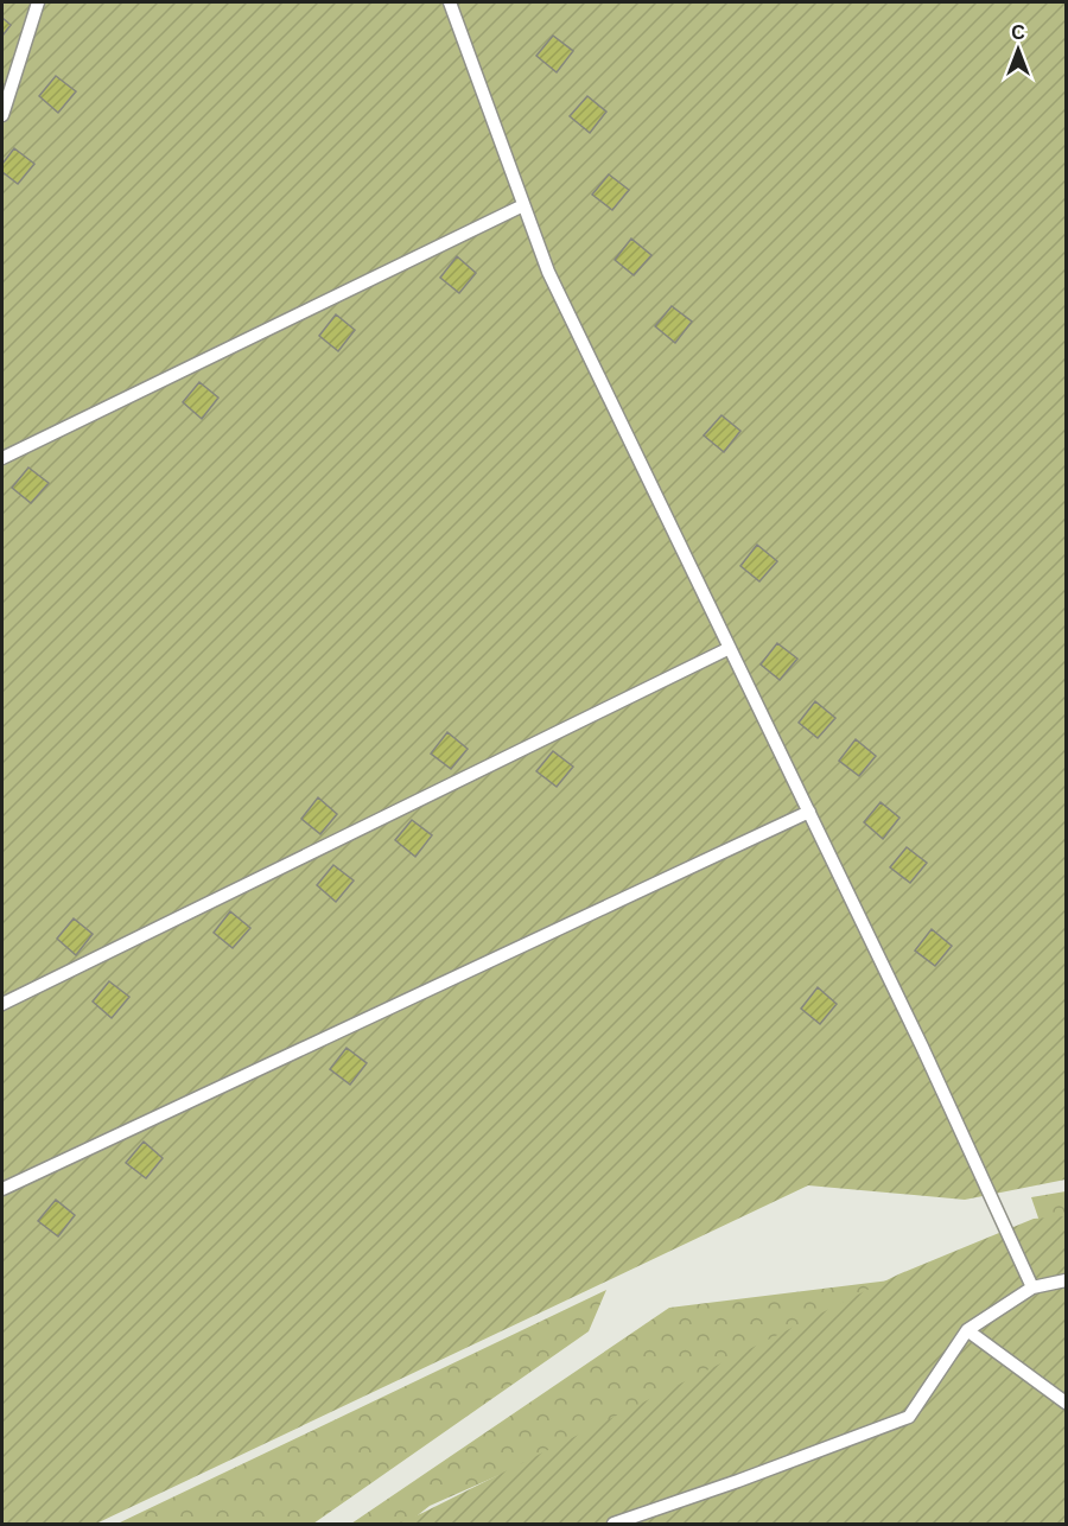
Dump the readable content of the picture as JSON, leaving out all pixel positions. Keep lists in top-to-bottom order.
{
  "north": "top"
}
